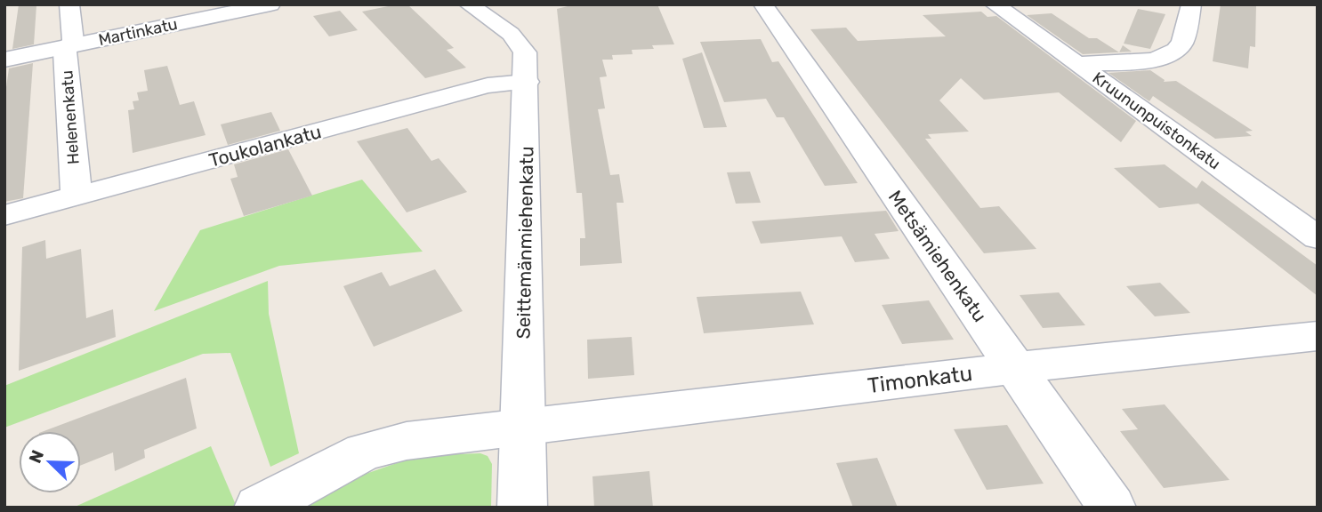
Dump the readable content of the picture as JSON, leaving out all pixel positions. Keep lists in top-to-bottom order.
{
  "streets": {
    "street": [
      "Martinkatu",
      "Helenenkatu",
      "Kruununpuistonkatu",
      "Toukolankatu",
      "Seittemänmiehenkatu",
      "Metsämiehenkatu",
      "Timonkatu"
    ]
  },
  "crossings": [
    ["Martinkatu", "Helenenkatu"],
    ["Helenenkatu", "Toukolankatu"],
    ["Toukolankatu", "Seittemänmiehenkatu"],
    ["Seittemänmiehenkatu", "Timonkatu"],
    ["Metsämiehenkatu", "Timonkatu"]
  ],
  "north": "top left"
}
